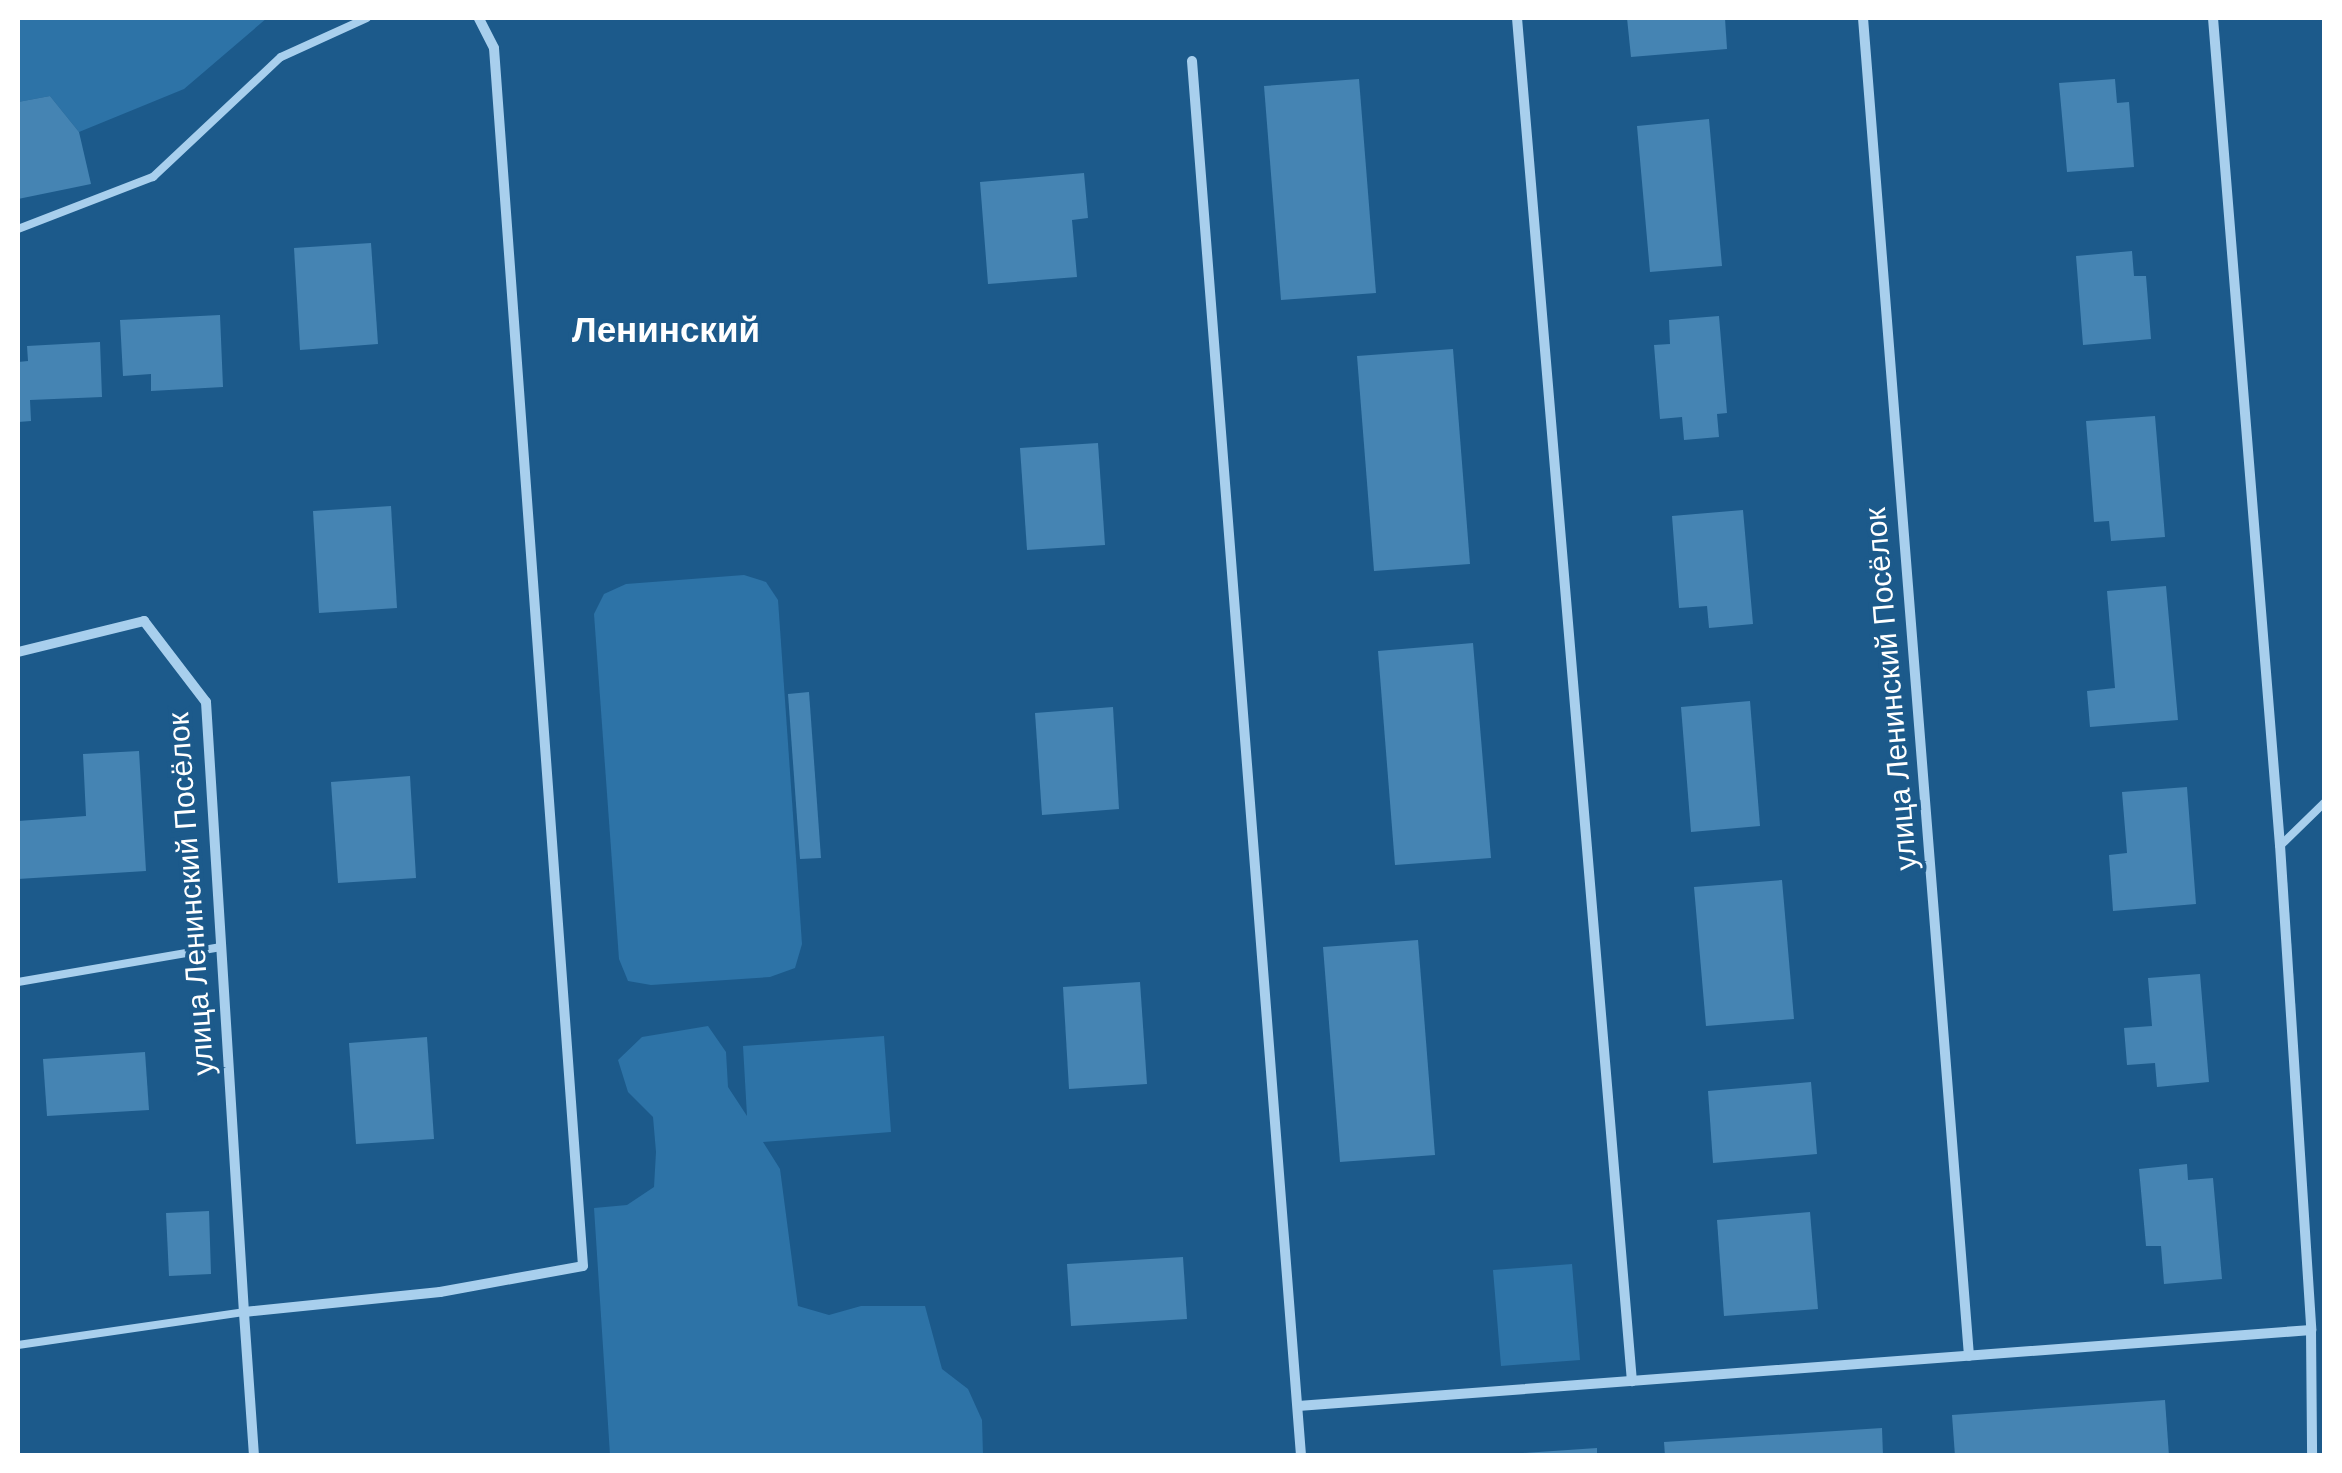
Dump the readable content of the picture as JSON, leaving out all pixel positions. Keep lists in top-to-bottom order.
{
  "streets": {
    "street": ["улица Ленинский Посёлок"]
  },
  "districts": ["Ленинский"]
}
